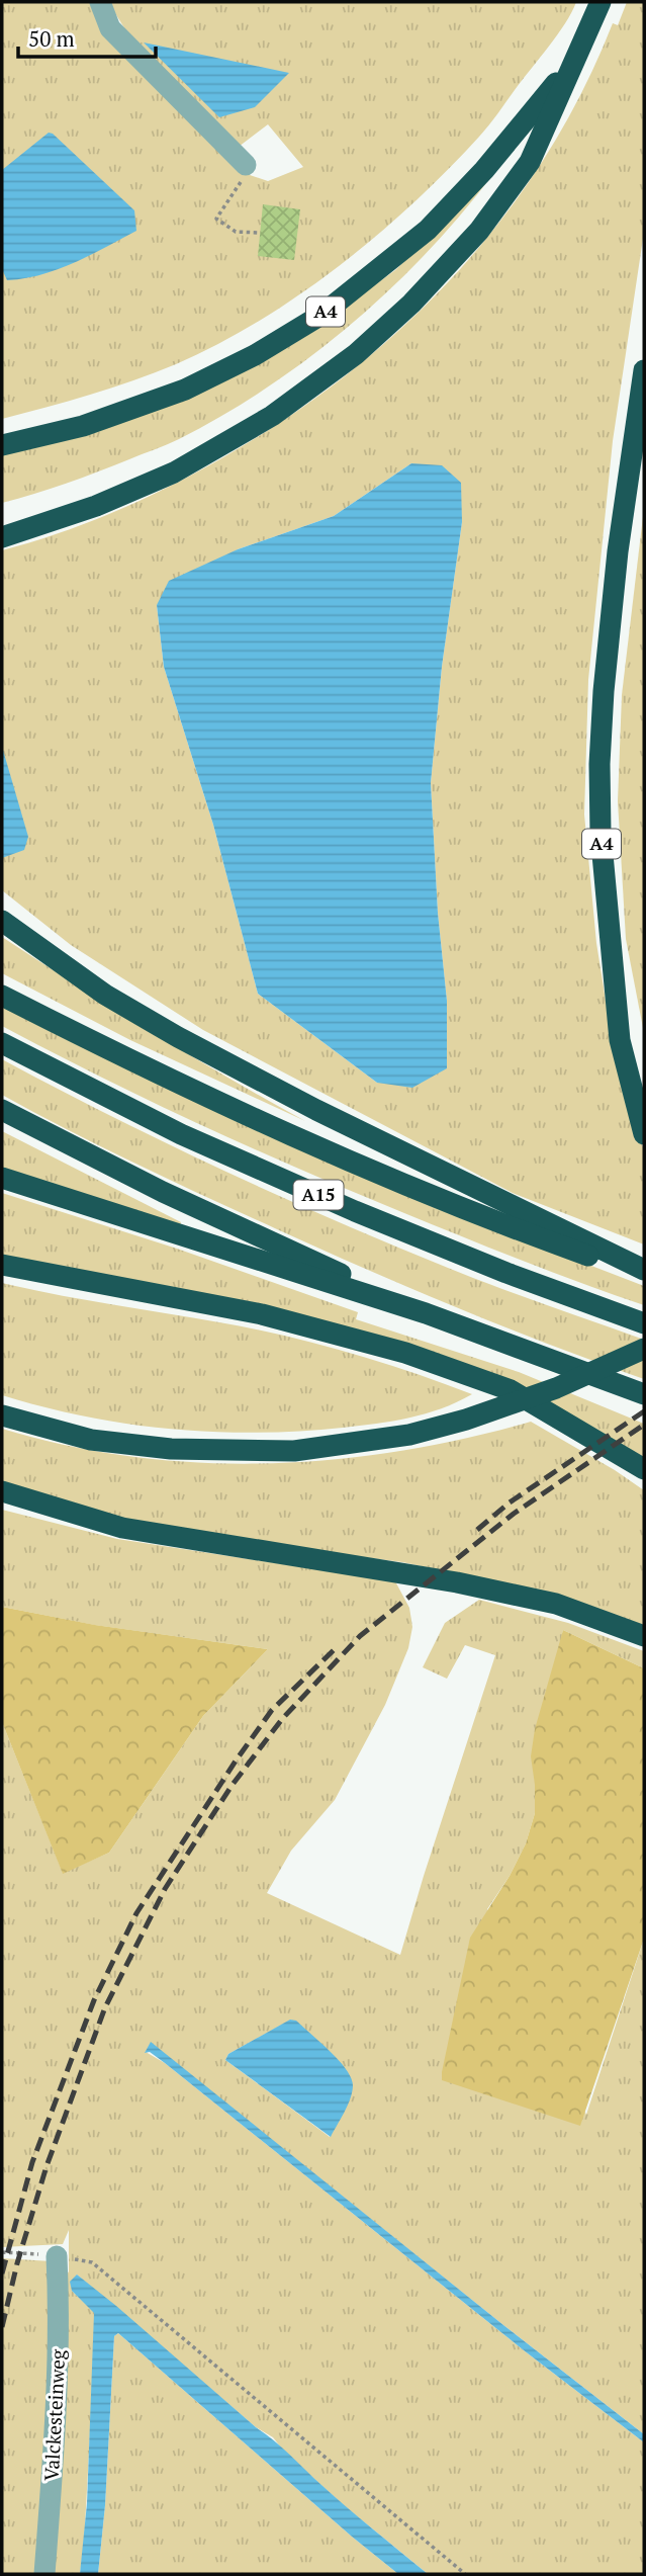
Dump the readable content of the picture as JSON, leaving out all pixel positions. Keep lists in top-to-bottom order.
{
  "streets": {
    "highway": ["A4", "A15"],
    "street": ["Valckesteinweg"]
  },
  "scale_bar": "50 m"
}
